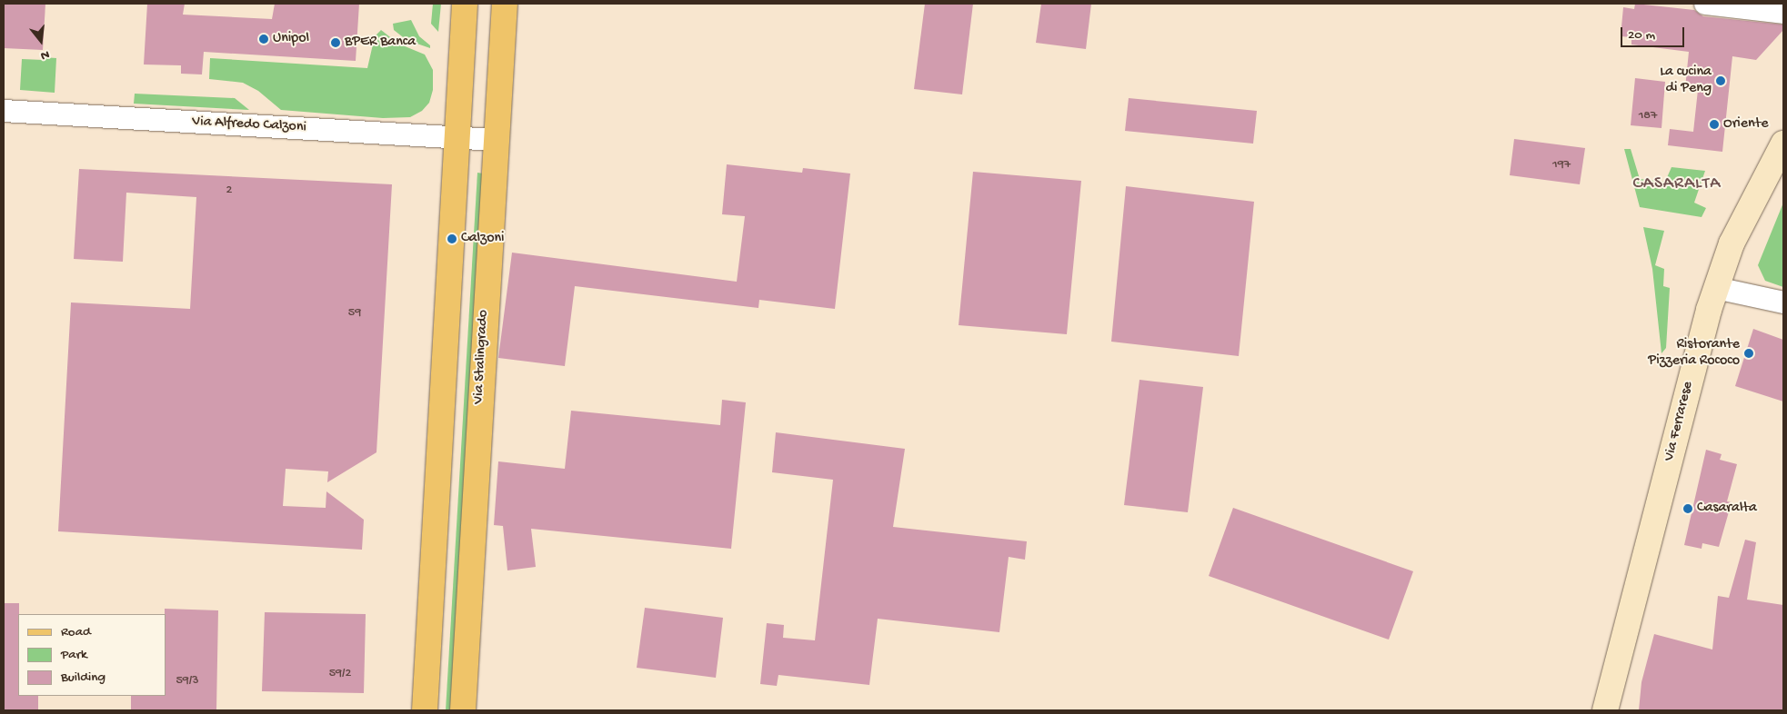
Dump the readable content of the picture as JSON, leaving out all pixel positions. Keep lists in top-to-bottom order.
{
  "streets": {
    "main road": ["Via Stalingrado", "Via Ferrarese"],
    "street": ["Via Alfredo Calzoni"]
  },
  "crossings": [
    ["Via Alfredo Calzoni", "Via Stalingrado"]
  ],
  "districts": ["CASARALTA"],
  "places": [
    "Unipol",
    "BPER Banca",
    "La cucina di Peng",
    "Oriente",
    "Calzoni",
    "Ristorante Pizzeria Rococo",
    "Casaralta"
  ],
  "house_numbers": [
    "187",
    "197",
    "2",
    "59",
    "59/2",
    "59/3"
  ],
  "legend": ["Road", "Park", "Building"],
  "scale_bar": "20 m",
  "north": "bottom"
}
